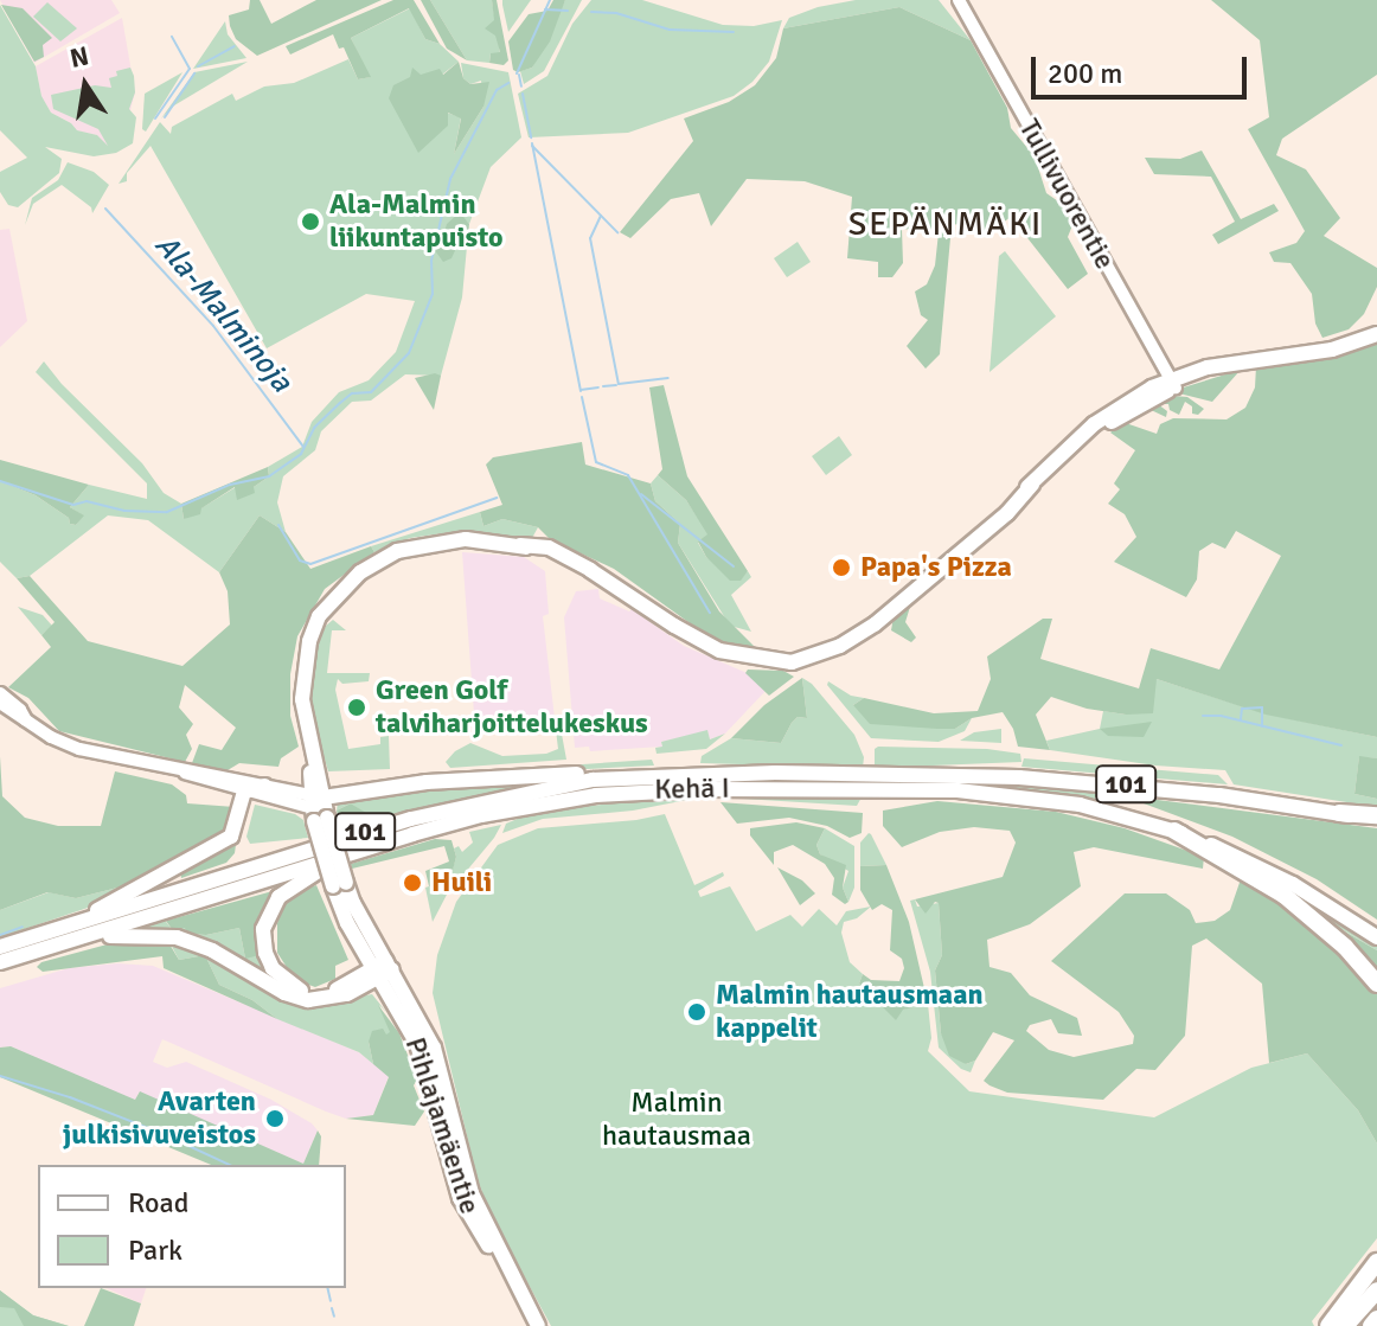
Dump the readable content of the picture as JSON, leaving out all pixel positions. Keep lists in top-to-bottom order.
{
  "streets": {
    "main road": [
      "Tullivuorentie",
      "101",
      "Kehä I",
      "Pihlajamäentie"
    ]
  },
  "crossings": [
    ["Tullivuorentie", "Pihlajamäentie"]
  ],
  "districts": ["SEPÄNMÄKI"],
  "water": ["Ala-Malminoja"],
  "parks": ["Malmin hautausmaa"],
  "places": [
    "Ala-Malmin liikuntapuisto",
    "Papa's Pizza",
    "Green Golf talviharjoittelukeskus",
    "Huili",
    "Malmin hautausmaan kappelit",
    "Avarten julkisivuveistos"
  ],
  "legend": ["Road", "Park"],
  "scale_bar": "200 m",
  "north": "top"
}
